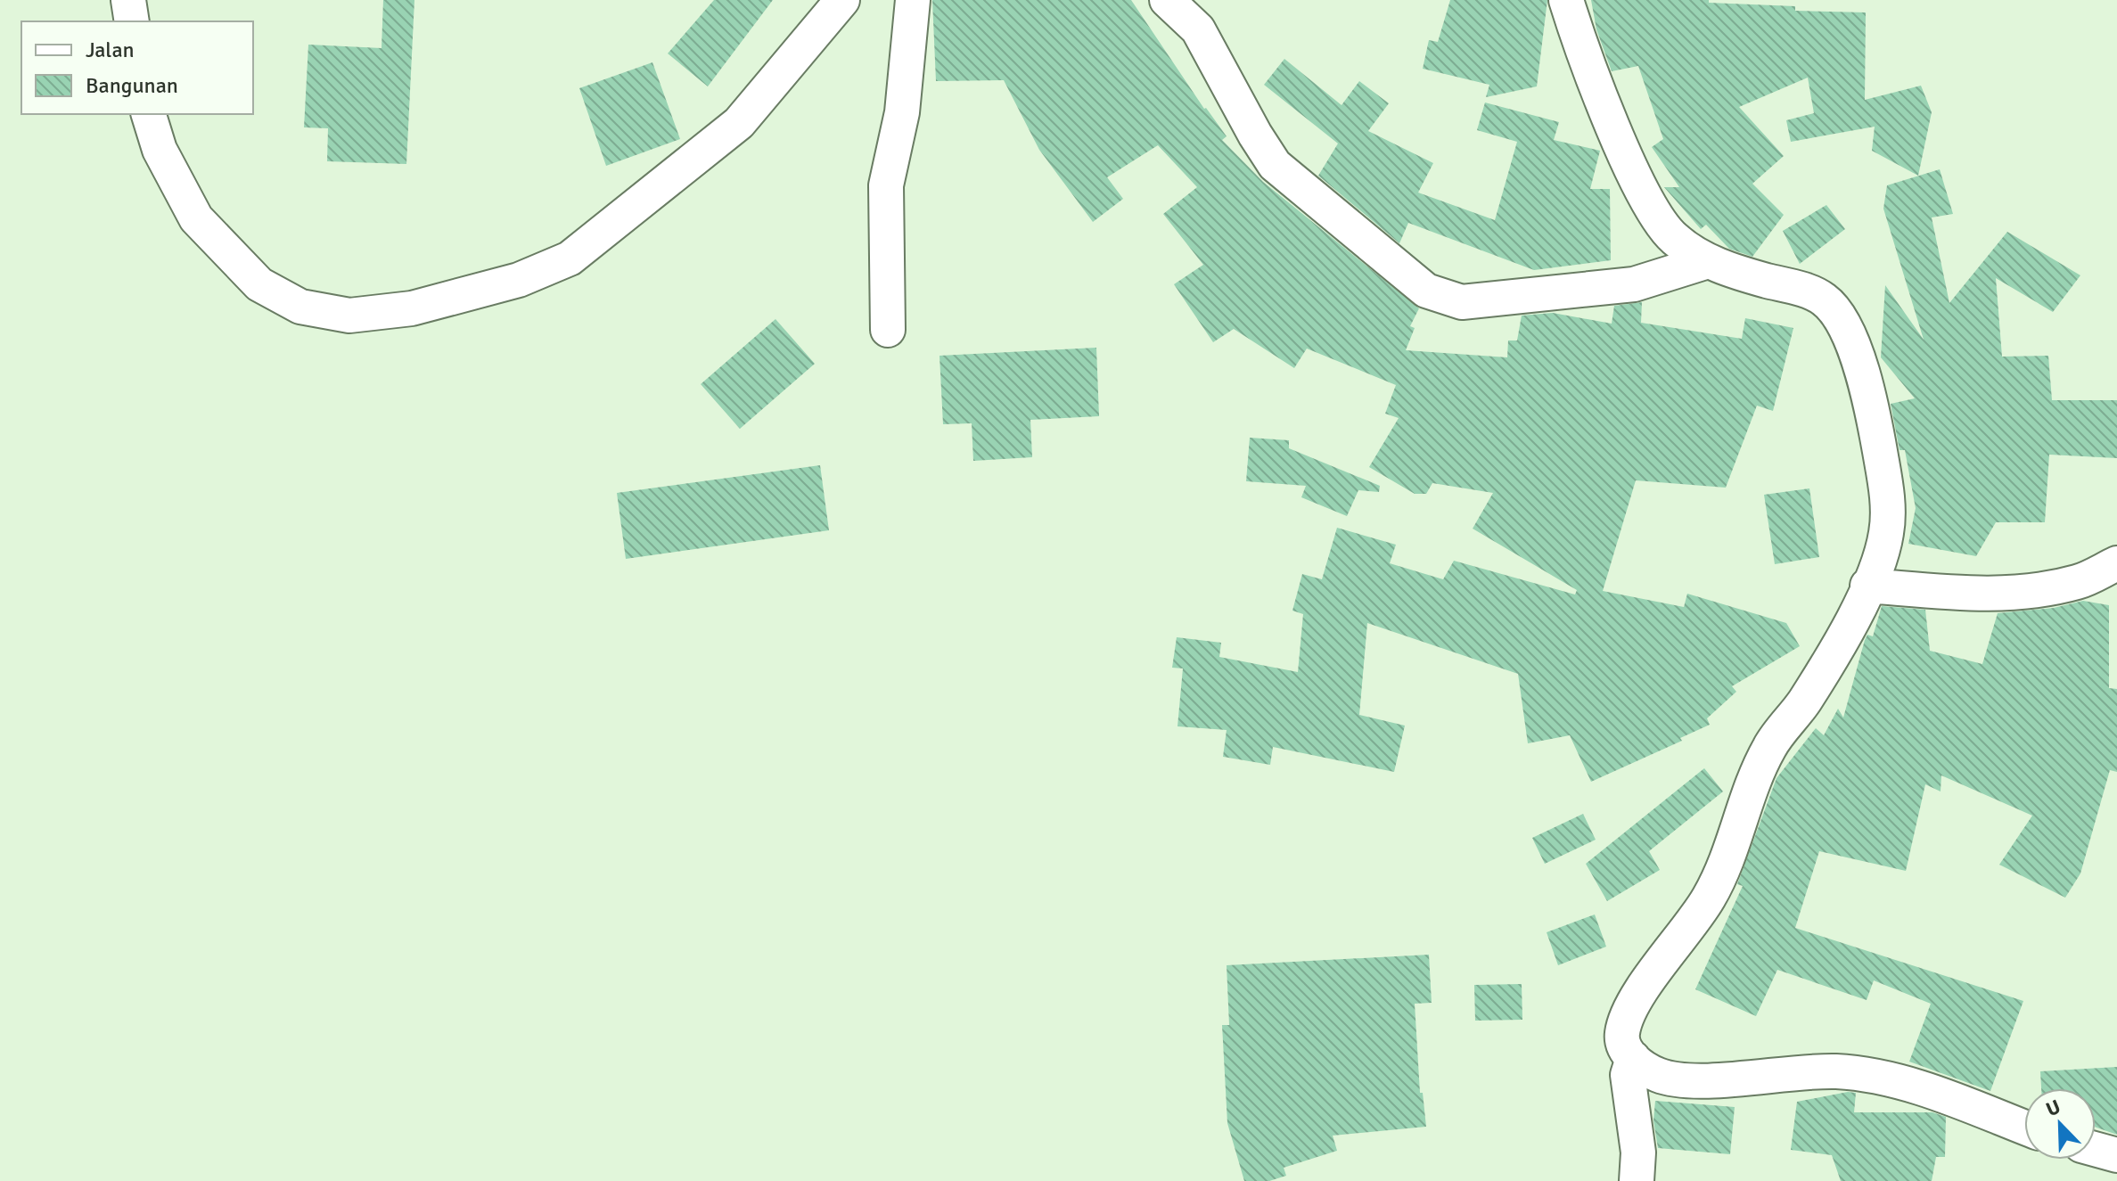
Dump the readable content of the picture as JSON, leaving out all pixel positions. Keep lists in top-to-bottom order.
{
  "legend": ["Jalan", "Bangunan"],
  "north": "top left"
}
